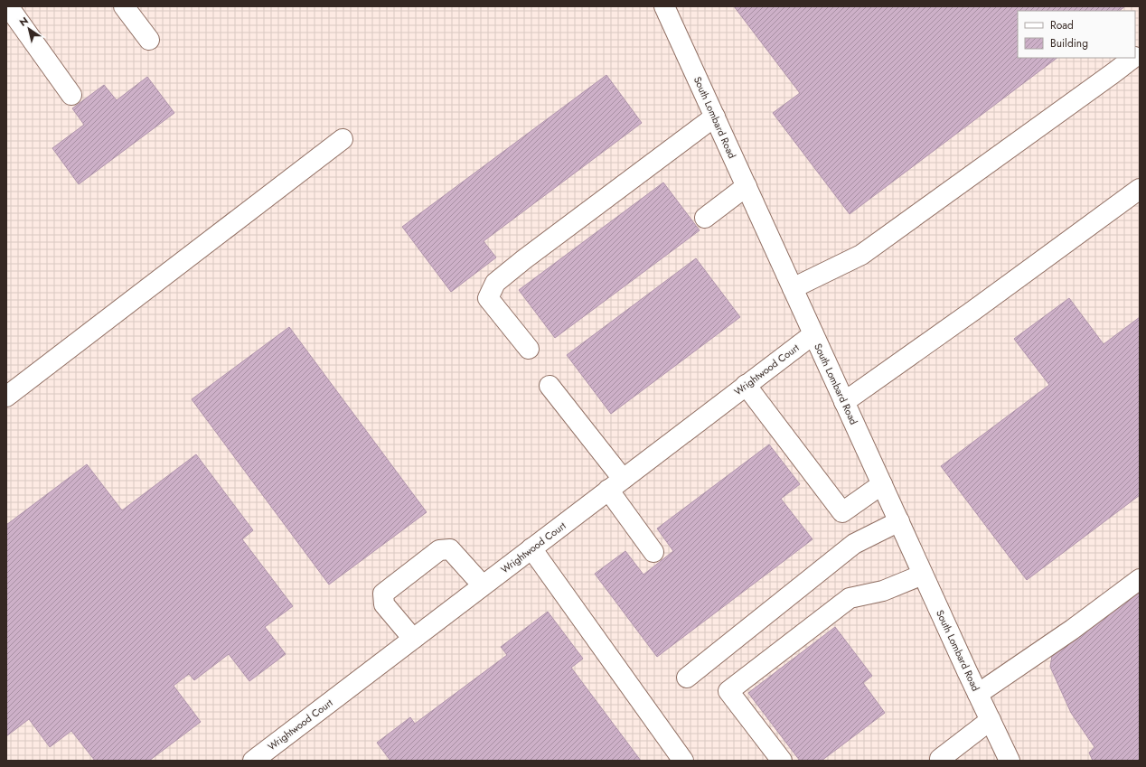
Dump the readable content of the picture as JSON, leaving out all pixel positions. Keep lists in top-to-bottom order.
{
  "streets": {
    "street": ["South Lombard Road", "Wrightwood Court"]
  },
  "crossings": [
    ["South Lombard Road", "Wrightwood Court"]
  ],
  "legend": ["Road", "Building"],
  "north": "top left"
}
